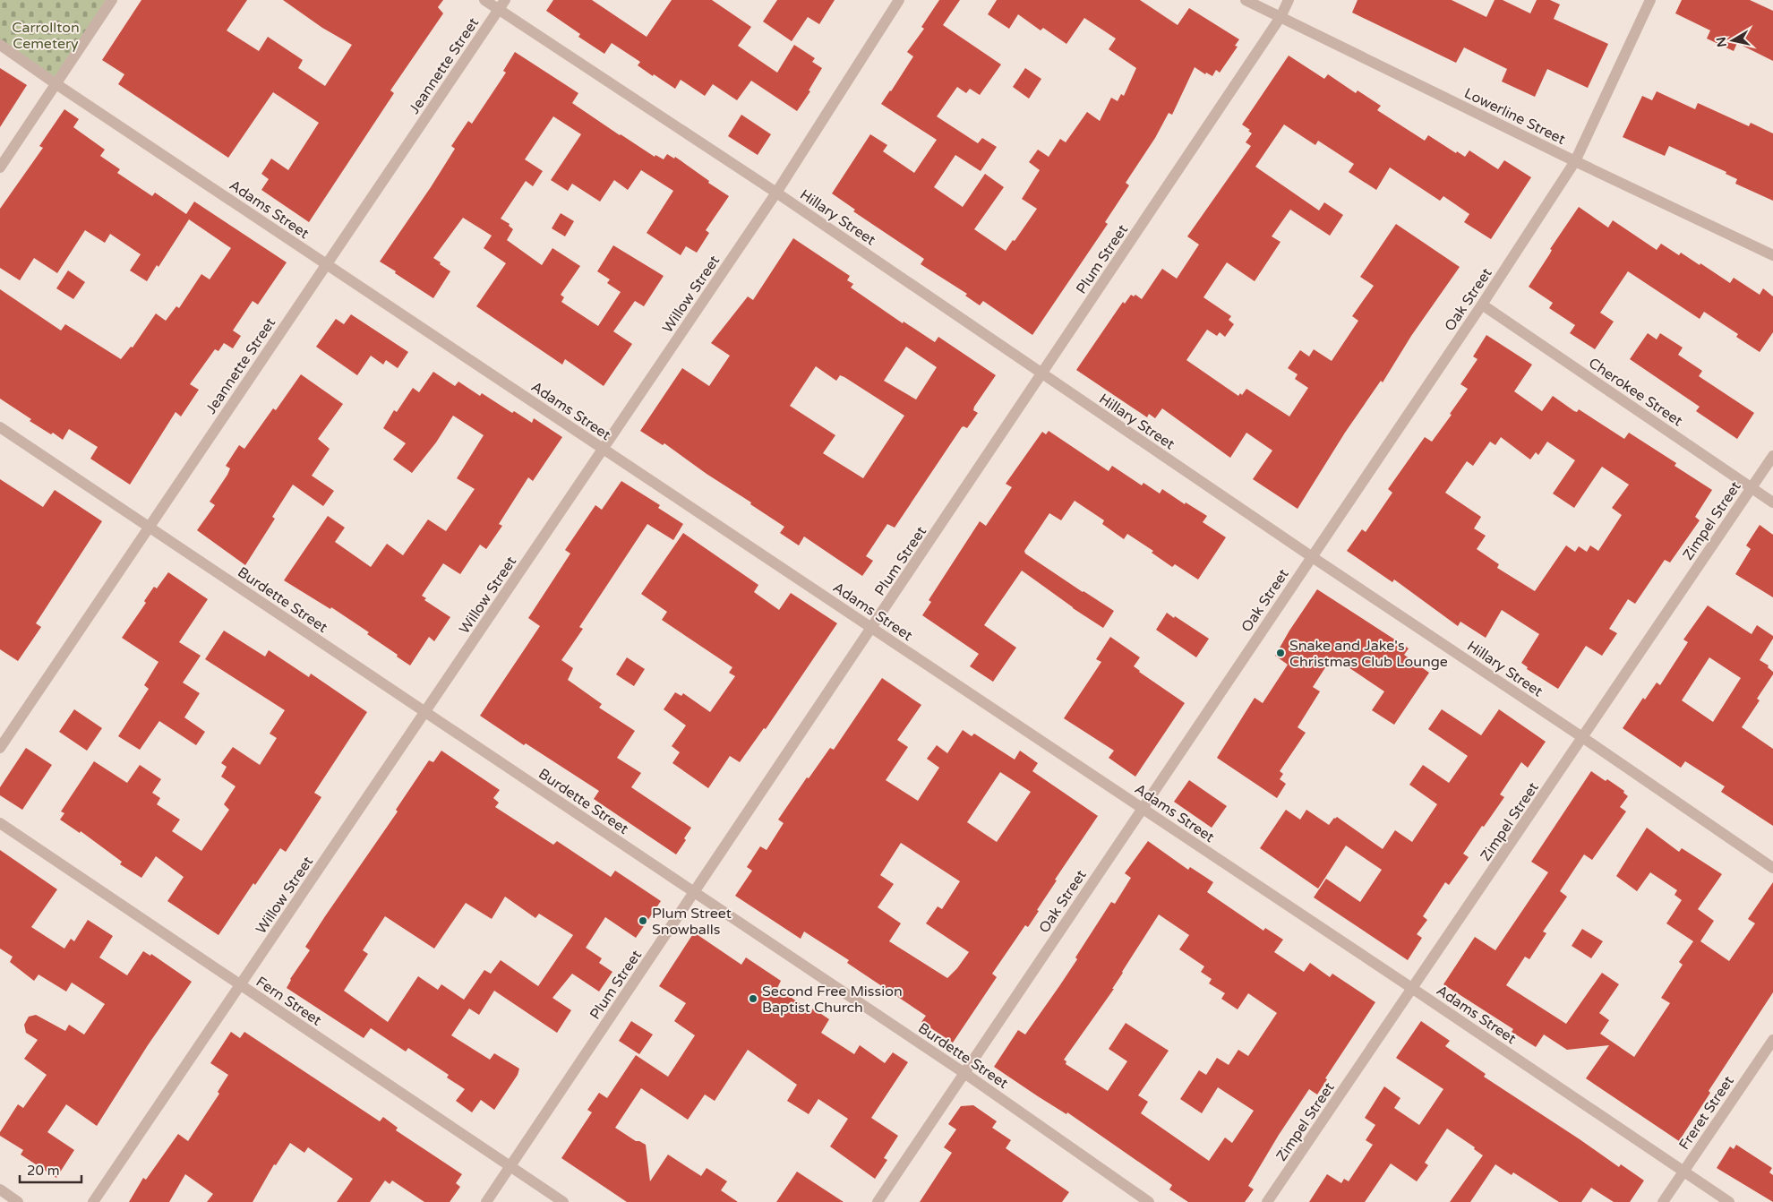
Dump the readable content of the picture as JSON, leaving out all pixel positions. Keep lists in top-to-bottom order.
{
  "streets": {
    "street": [
      "Jeannette Street",
      "Lowerline Street",
      "Adams Street",
      "Hillary Street",
      "Plum Street",
      "Willow Street",
      "Oak Street",
      "Cherokee Street",
      "Zimpel Street",
      "Burdette Street",
      "Fern Street",
      "Freret Street"
    ]
  },
  "crossings": [
    ["Jeannette Street", "Adams Street"],
    ["Jeannette Street", "Hillary Street"],
    ["Jeannette Street", "Burdette Street"],
    ["Lowerline Street", "Plum Street"],
    ["Lowerline Street", "Oak Street"],
    ["Adams Street", "Plum Street"],
    ["Adams Street", "Willow Street"],
    ["Adams Street", "Oak Street"],
    ["Adams Street", "Zimpel Street"],
    ["Adams Street", "Freret Street"],
    ["Hillary Street", "Plum Street"],
    ["Hillary Street", "Willow Street"],
    ["Hillary Street", "Oak Street"],
    ["Hillary Street", "Zimpel Street"],
    ["Plum Street", "Burdette Street"],
    ["Plum Street", "Fern Street"],
    ["Willow Street", "Burdette Street"],
    ["Willow Street", "Fern Street"],
    ["Oak Street", "Cherokee Street"],
    ["Oak Street", "Burdette Street"],
    ["Cherokee Street", "Zimpel Street"]
  ],
  "parks": ["Carrollton Cemetery"],
  "places": ["Snake and Jake's Christmas Club Lounge", "Plum Street Snowballs", "Second Free Mission Baptist Church"],
  "scale_bar": "20 m",
  "north": "left"
}
